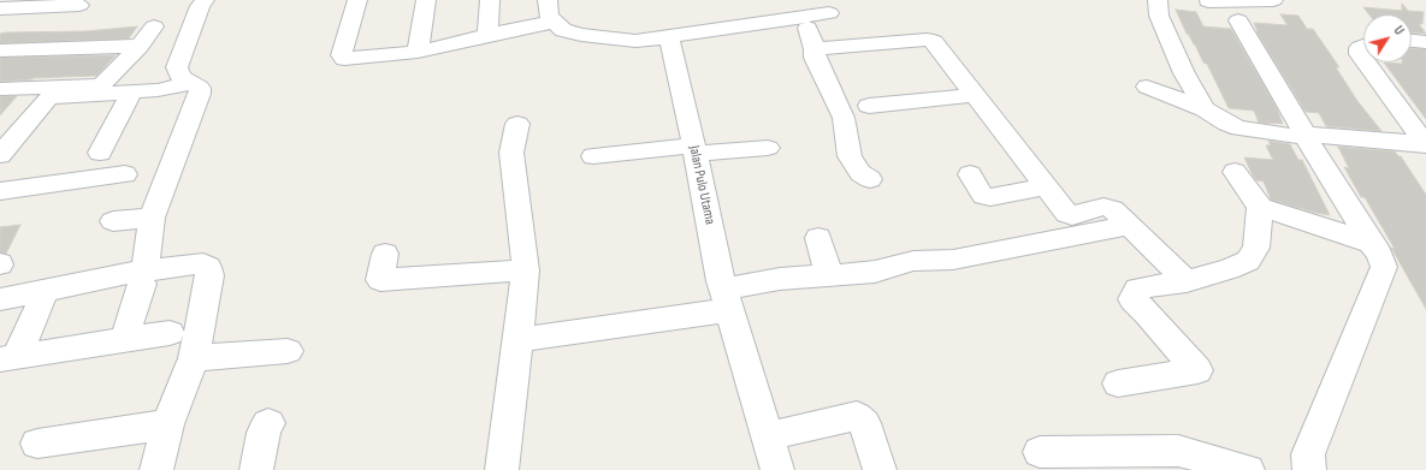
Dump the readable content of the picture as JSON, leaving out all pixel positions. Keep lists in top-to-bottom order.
{
  "streets": {
    "street": ["Jalan Pulo Utama"]
  },
  "north": "top right"
}
